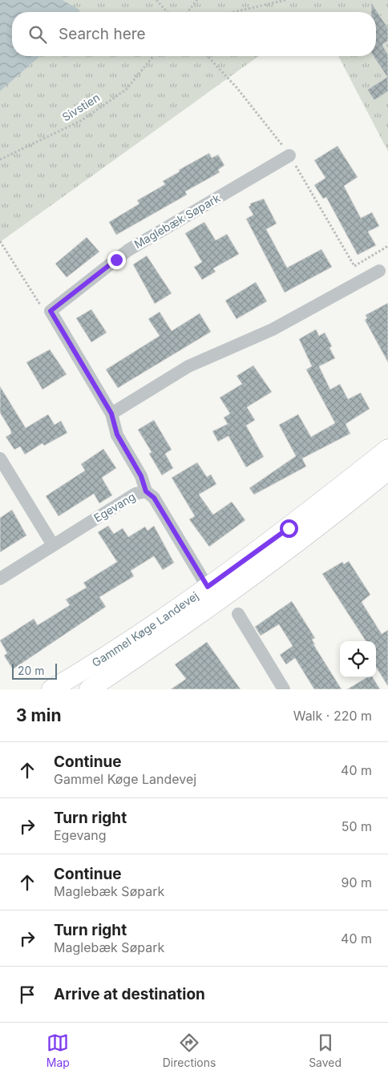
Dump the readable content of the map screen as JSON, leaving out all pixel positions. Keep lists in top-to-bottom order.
{
  "streets": {
    "main road": ["Gammel Køge Landevej"],
    "street": ["Maglebæk Søpark", "Egevang"],
    "path": ["Sivstien"]
  },
  "crossings": [
    ["Egevang", "Gammel Køge Landevej"]
  ],
  "scale_bar": "20 m",
  "page": {
    "search": "Search here",
    "scale": "20 m",
    "heading": ["3 min", "Walk · 220 m"],
    "list": [
      ["Continue", "Gammel Køge Landevej", "40 m"],
      ["Turn right", "Egevang", "50 m"],
      ["Continue", "Maglebæk Søpark", "90 m"],
      ["Turn right", "Maglebæk Søpark", "40 m"],
      "Arrive at destination"
    ],
    "nav": ["Map", "Directions", "Saved"]
  }
}
